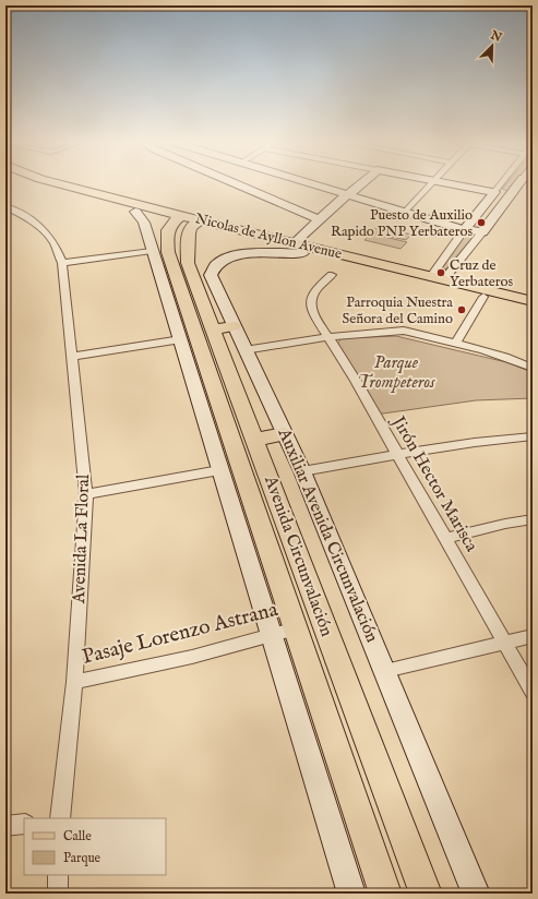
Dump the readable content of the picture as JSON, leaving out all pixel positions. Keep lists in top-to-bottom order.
{
  "streets": {
    "main road": ["Nicolas de Ayllon Avenue", "Avenida Circunvalación"],
    "street": [
      "Jirón Hector Marisca",
      "Auxiliar Avenida Circunvalación",
      "Avenida La Floral",
      "Pasaje Lorenzo Astrana"
    ]
  },
  "crossings": [
    ["Nicolas de Ayllon Avenue", "Auxiliar Avenida Circunvalación"],
    ["Nicolas de Ayllon Avenue", "Avenida Circunvalación"],
    ["Auxiliar Avenida Circunvalación", "Avenida Circunvalación"],
    ["Avenida La Floral", "Pasaje Lorenzo Astrana"],
    ["Avenida Circunvalación", "Pasaje Lorenzo Astrana"]
  ],
  "parks": ["Parque Trompeteros"],
  "places": ["Puesto de Auxilio Rapido PNP Yerbateros", "Cruz de Yerbateros", "Parroquia Nuestra Señora del Camino"],
  "legend": ["Calle", "Parque"],
  "north": "top right"
}
